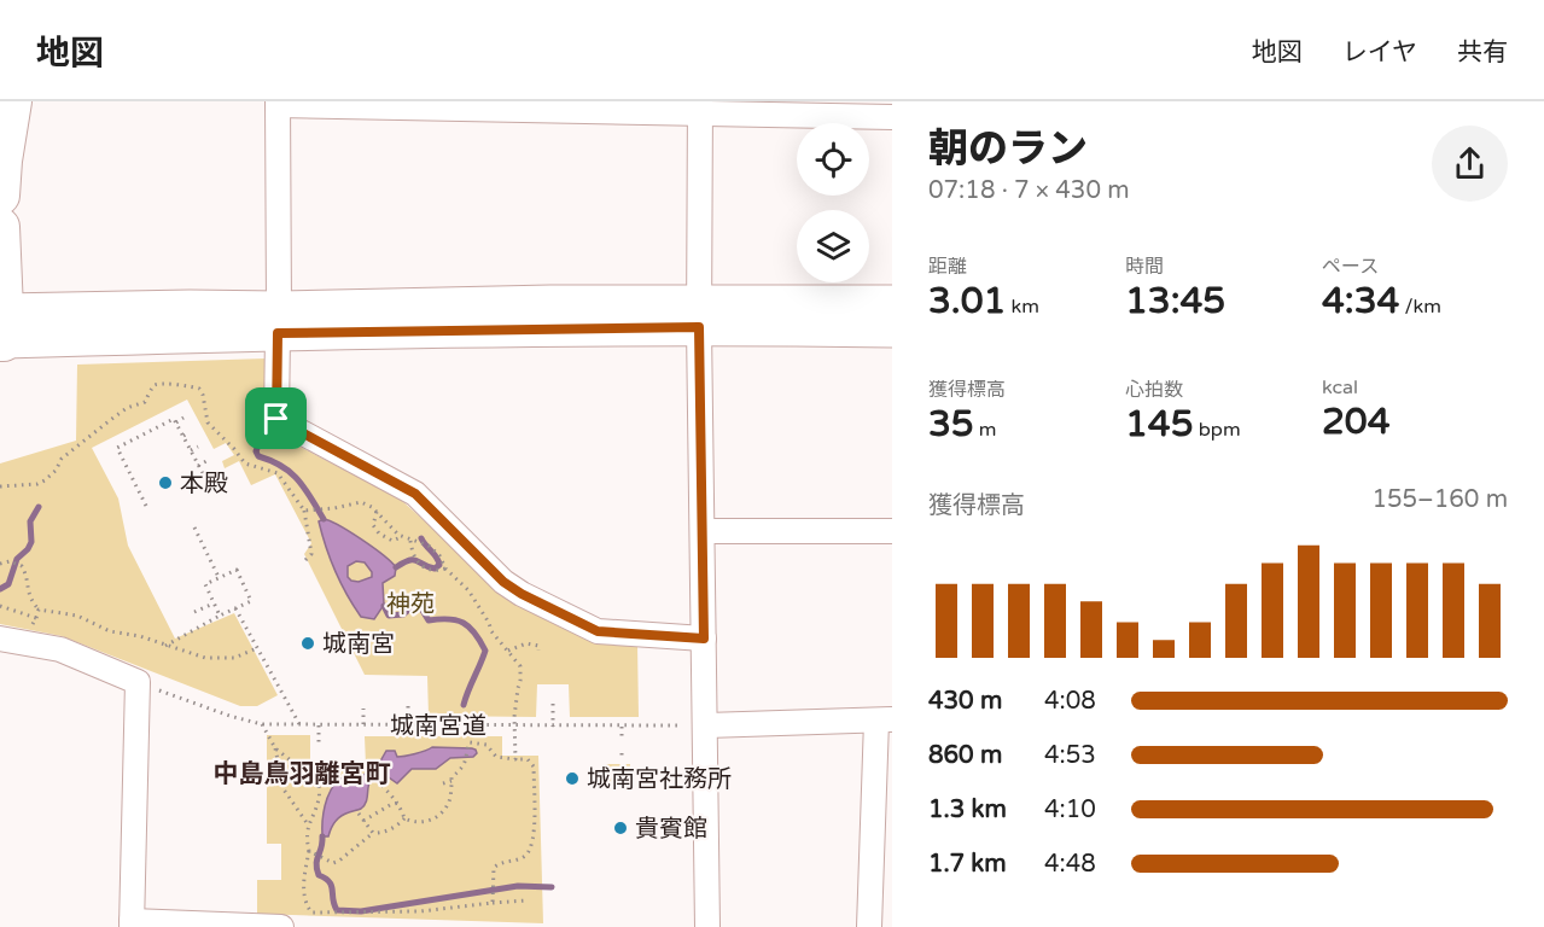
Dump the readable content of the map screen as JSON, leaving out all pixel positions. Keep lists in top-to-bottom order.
{
  "streets": {
    "path": ["城南宮道"]
  },
  "districts": ["中島鳥羽離宮町"],
  "parks": ["神苑"],
  "places": [
    "本殿",
    "城南宮",
    "城南宮社務所",
    "貴賓館"
  ],
  "page": {
    "header": "地図",
    "nav": ["地図", "レイヤ", "共有"],
    "heading": ["朝のラン", "07:18 · 7 × 430 m"],
    "stats": [
      ["距離", "3.01 km"],
      ["時間", "13:45"],
      ["ペース", "4:34 /km"],
      ["獲得標高", "35 m"],
      ["心拍数", "145 bpm"],
      ["kcal", "204"]
    ],
    "chart": ["獲得標高", "155–160 m"],
    "list": [
      {
        "name": "430 m",
        "note": "4:08"
      },
      {
        "name": "860 m",
        "note": "4:53"
      },
      {
        "name": "1.3 km",
        "note": "4:10"
      },
      {
        "name": "1.7 km",
        "note": "4:48"
      }
    ]
  }
}
